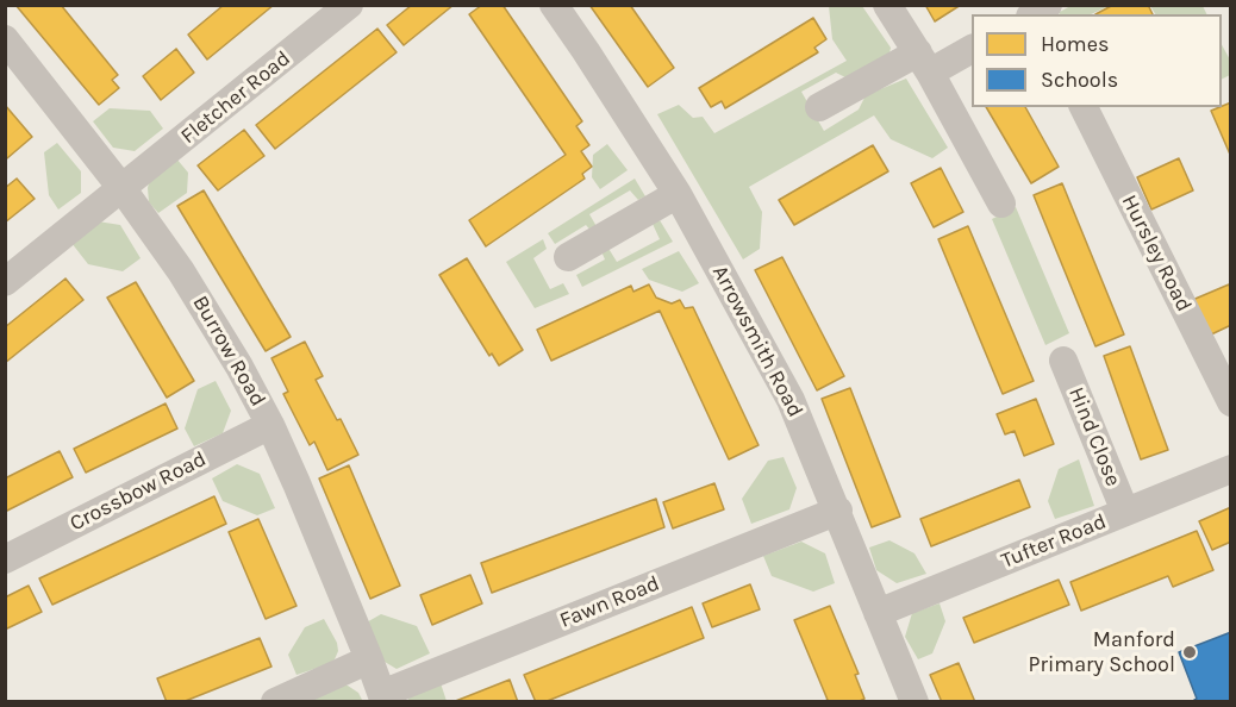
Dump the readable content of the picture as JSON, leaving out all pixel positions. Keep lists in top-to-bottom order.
{
  "streets": {
    "street": [
      "Fletcher Road",
      "Hursley Road",
      "Arrowsmith Road",
      "Burrow Road",
      "Hind Close",
      "Crossbow Road",
      "Tufter Road",
      "Fawn Road"
    ]
  },
  "crossings": [
    ["Fletcher Road", "Burrow Road"],
    ["Arrowsmith Road", "Tufter Road"],
    ["Arrowsmith Road", "Fawn Road"],
    ["Burrow Road", "Crossbow Road"],
    ["Burrow Road", "Fawn Road"],
    ["Hind Close", "Tufter Road"]
  ],
  "places": ["Manford Primary School"],
  "legend": ["Homes", "Schools"]
}
